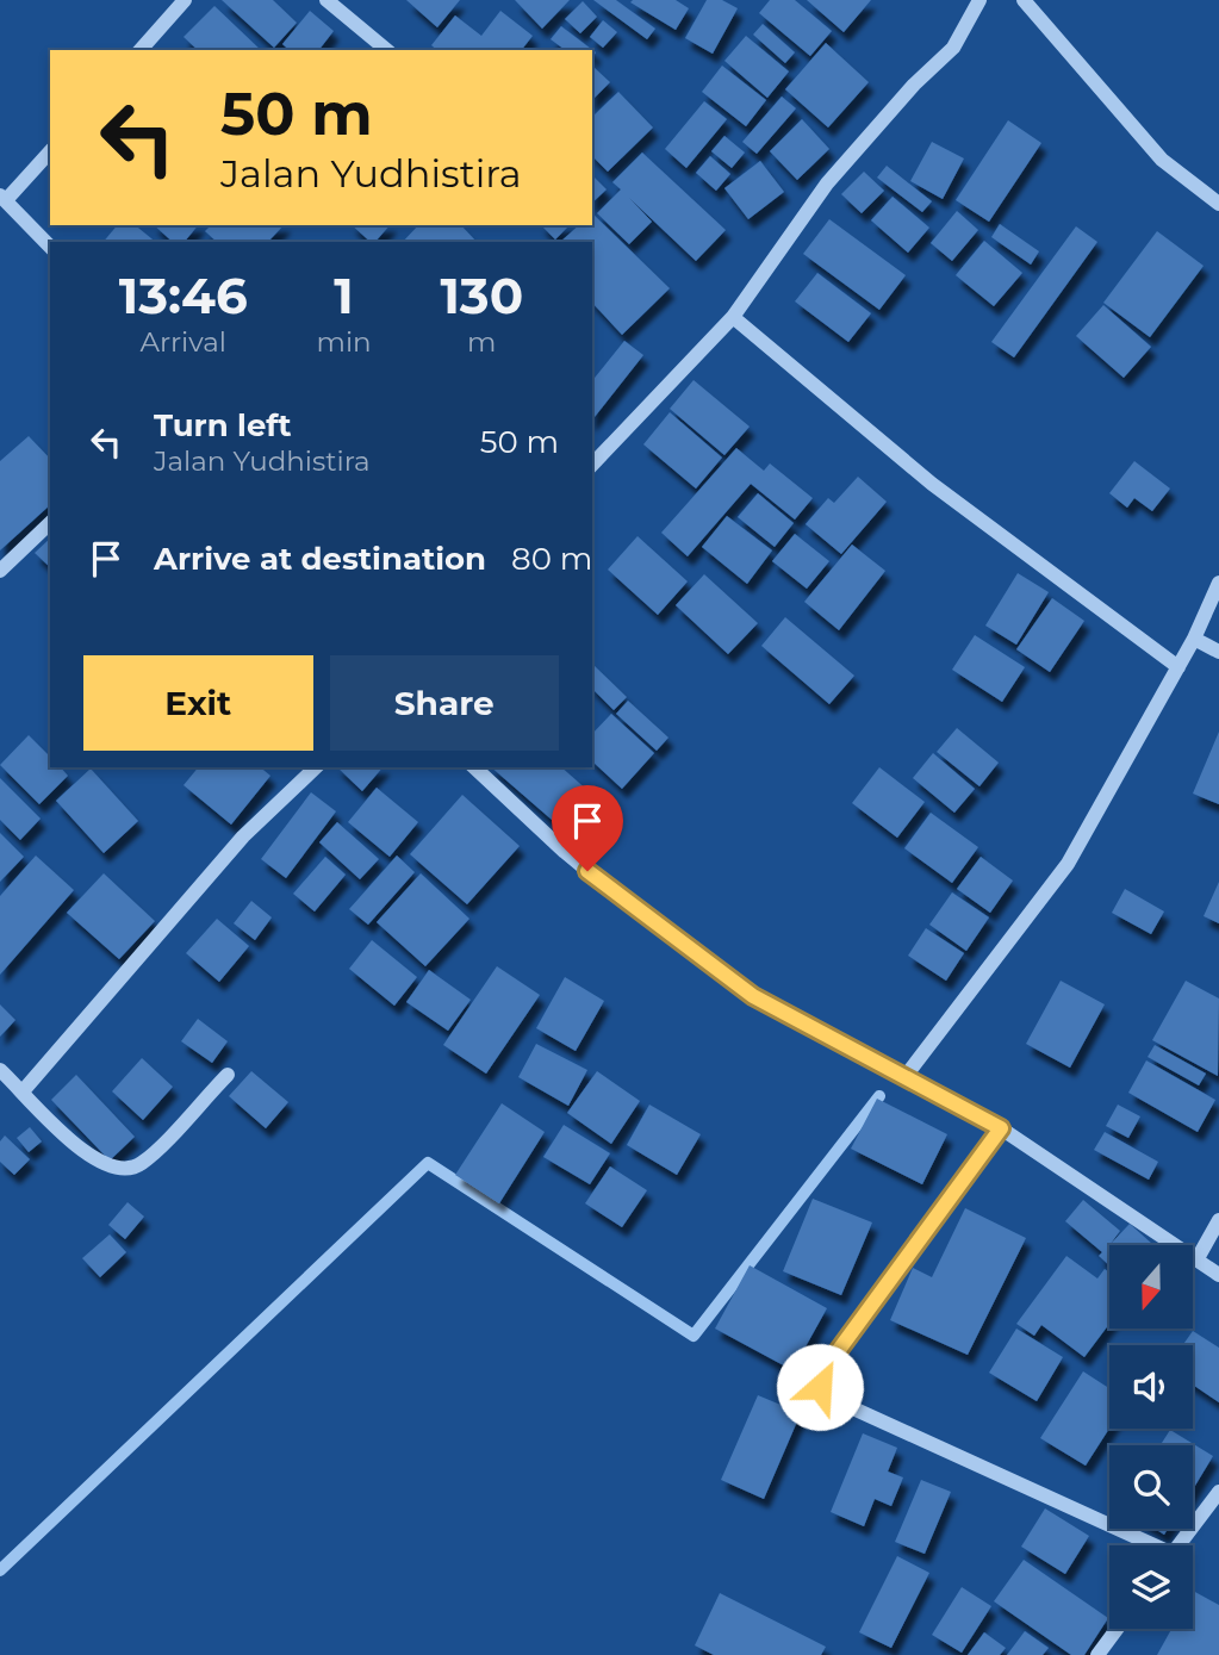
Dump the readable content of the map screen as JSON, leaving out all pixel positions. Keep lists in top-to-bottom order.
{
  "north": "bottom",
  "page": {
    "turn": ["50 m", "Jalan Yudhistira"],
    "eta": [
      "13:46",
      "Arrival",
      "1",
      "min",
      "130",
      "m"
    ],
    "list": [
      {
        "name": "Turn left",
        "note": "Jalan Yudhistira",
        "value": "50 m"
      },
      {
        "name": "Arrive at destination",
        "value": "80 m"
      }
    ],
    "buttons": ["Exit", "Share"]
  }
}
